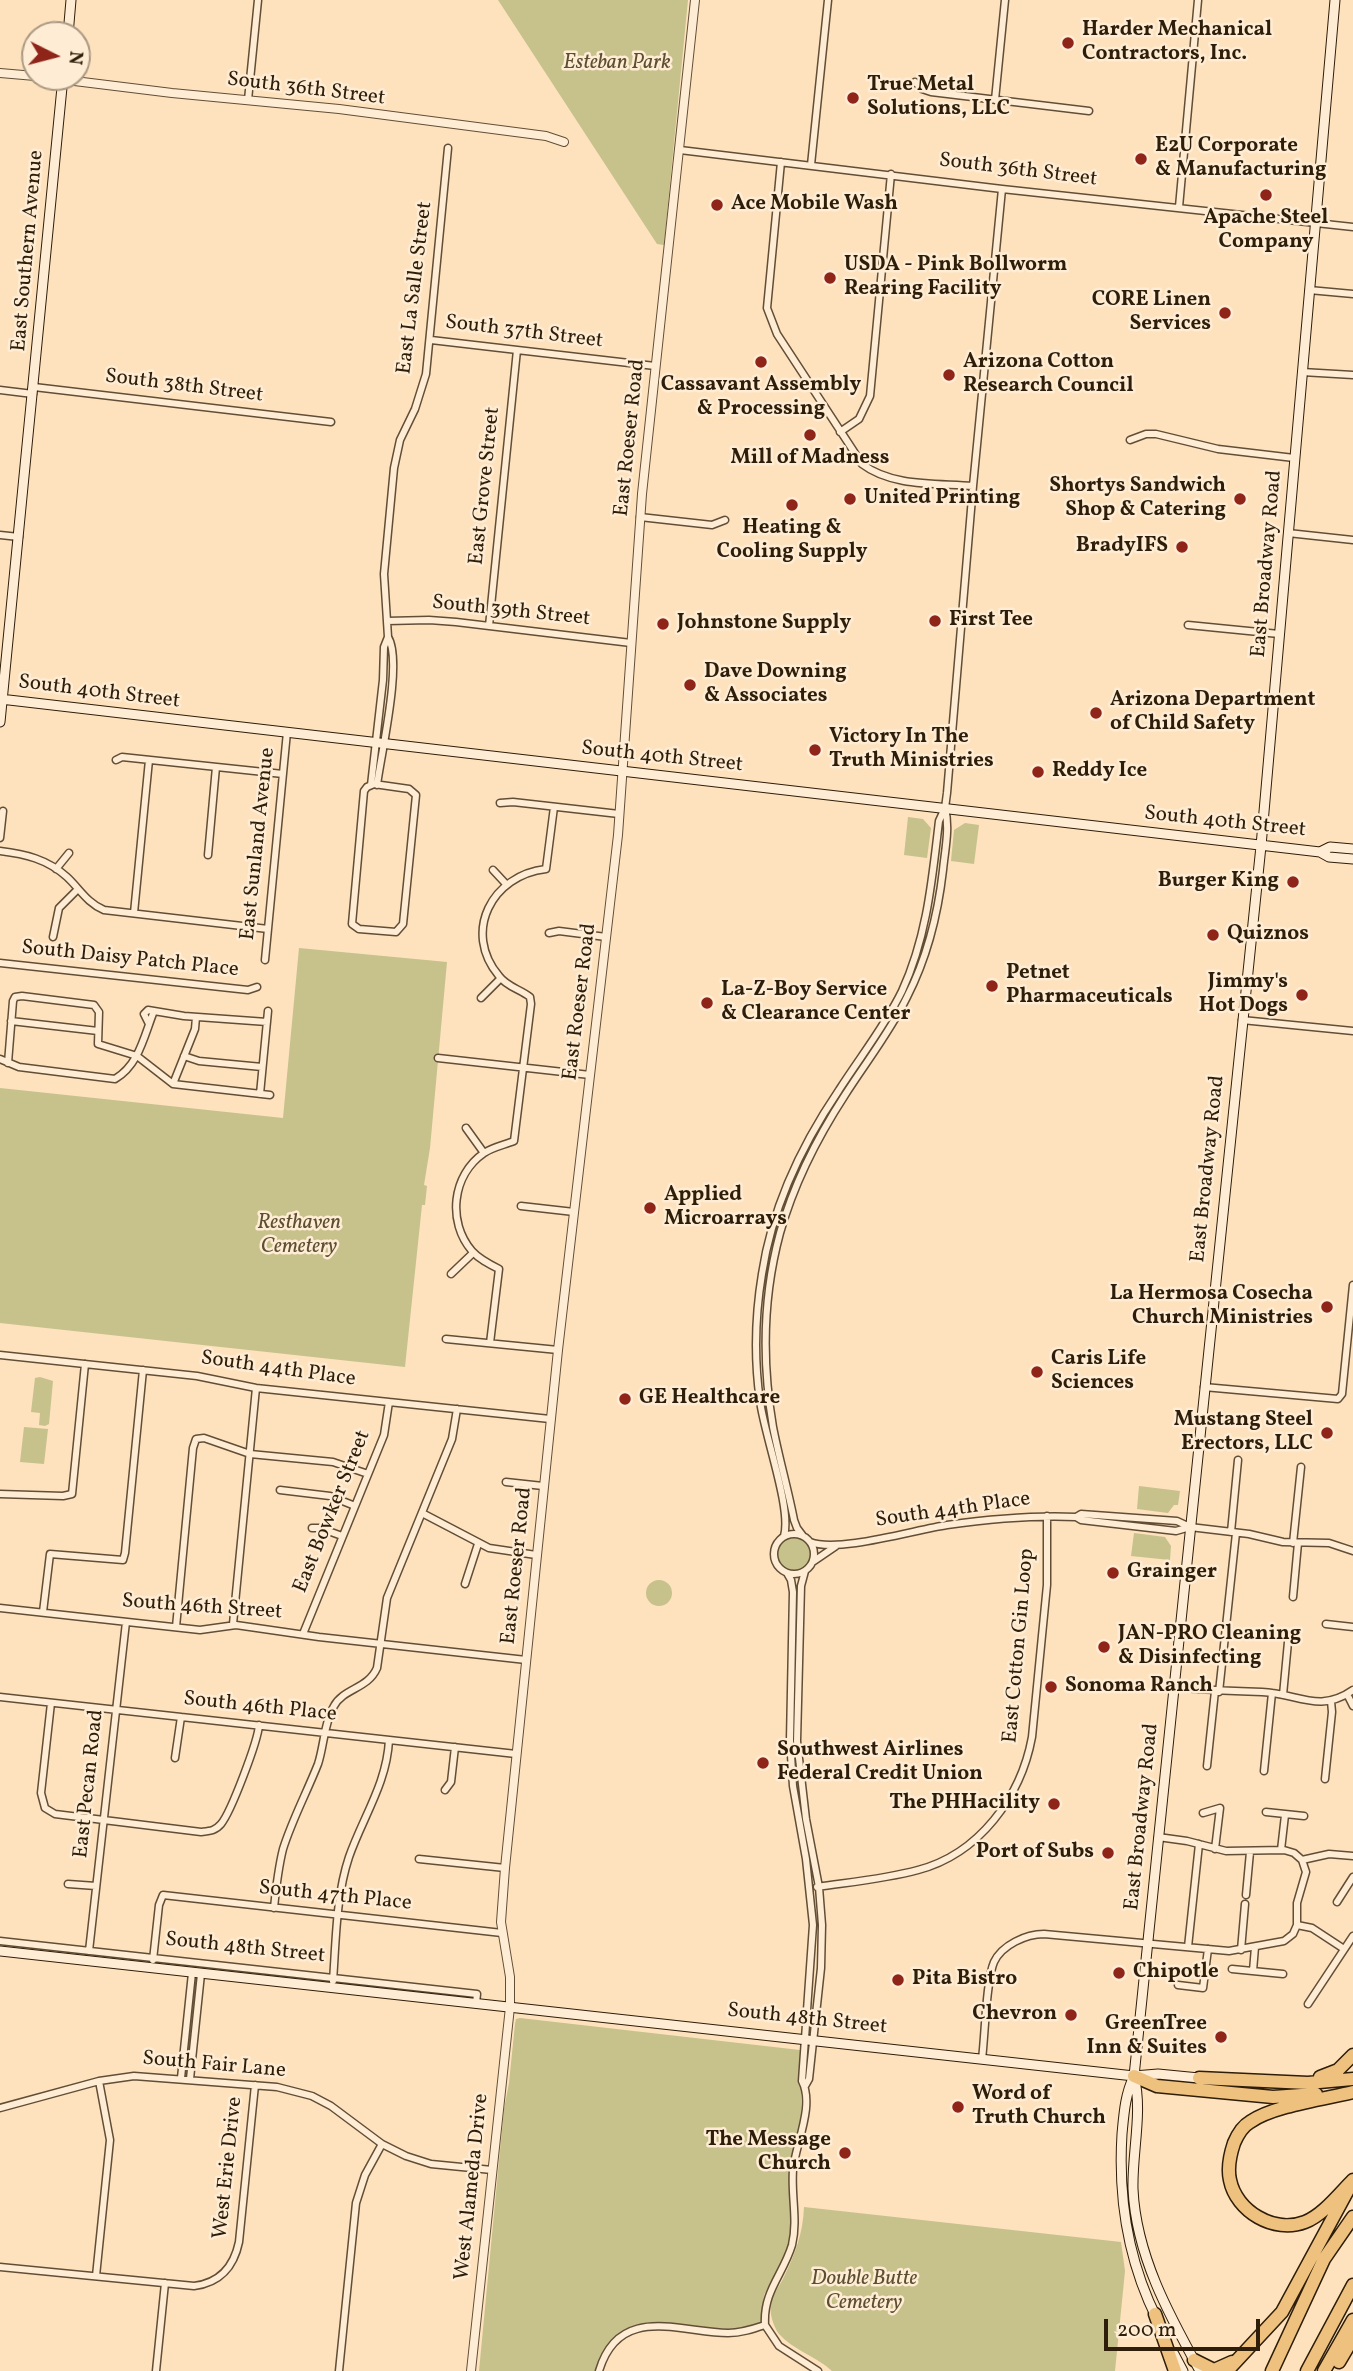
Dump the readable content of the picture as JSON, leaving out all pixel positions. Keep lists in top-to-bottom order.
{
  "streets": {
    "highway": ["South 48th Street"],
    "main road": ["East Southern Avenue", "East Broadway Road", "South 40th Street"],
    "street": [
      "South 36th Street",
      "East La Salle Street",
      "South 37th Street",
      "South 38th Street",
      "East Roeser Road",
      "East Grove Street",
      "South 39th Street",
      "East Sunland Avenue",
      "South Daisy Patch Place",
      "South 44th Place",
      "East Bowker Street",
      "South 46th Street",
      "East Cotton Gin Loop",
      "South 46th Place",
      "East Pecan Road",
      "South 47th Place",
      "South Fair Lane",
      "West Erie Drive",
      "West Alameda Drive"
    ]
  },
  "crossings": [
    ["South 36th Street", "East Roeser Road"],
    ["South 36th Street", "East Broadway Road"],
    ["East Southern Avenue", "South 38th Street"],
    ["East Southern Avenue", "South 40th Street"],
    ["East La Salle Street", "South 37th Street"],
    ["East La Salle Street", "South 39th Street"],
    ["East La Salle Street", "South 40th Street"],
    ["South 37th Street", "East Roeser Road"],
    ["South 37th Street", "East Grove Street"],
    ["East Roeser Road", "South 39th Street"],
    ["East Roeser Road", "South 40th Street"],
    ["East Roeser Road", "South 44th Place"],
    ["East Roeser Road", "South 46th Street"],
    ["East Roeser Road", "South 46th Place"],
    ["East Roeser Road", "South 47th Place"],
    ["East Roeser Road", "South 48th Street"],
    ["East Roeser Road", "West Alameda Drive"],
    ["East Grove Street", "South 39th Street"],
    ["East Broadway Road", "South 40th Street"],
    ["East Broadway Road", "South 44th Place"],
    ["East Broadway Road", "South 48th Street"],
    ["South 40th Street", "East Sunland Avenue"],
    ["South 44th Place", "East Bowker Street"],
    ["South 44th Place", "East Cotton Gin Loop"],
    ["East Bowker Street", "South 46th Street"],
    ["South 46th Street", "East Pecan Road"],
    ["South 46th Place", "East Pecan Road"],
    ["East Pecan Road", "South 48th Street"],
    ["South 47th Place", "South 48th Street"],
    ["South 48th Street", "West Alameda Drive"],
    ["South Fair Lane", "West Erie Drive"],
    ["South Fair Lane", "West Alameda Drive"]
  ],
  "parks": ["Esteban Park", "Resthaven Cemetery", "Double Butte Cemetery"],
  "places": [
    "Harder Mechanical Contractors, Inc.",
    "True Metal Solutions, LLC",
    "E2U Corporate & Manufacturing",
    "Apache Steel Company",
    "Ace Mobile Wash",
    "USDA - Pink Bollworm Rearing Facility",
    "CORE Linen Services",
    "Cassavant Assembly & Processing",
    "Arizona Cotton Research Council",
    "Mill of Madness",
    "United Printing",
    "Shortys Sandwich Shop & Catering",
    "Heating & Cooling Supply",
    "BradyIFS",
    "First Tee",
    "Johnstone Supply",
    "Dave Downing & Associates",
    "Arizona Department of Child Safety",
    "Victory In The Truth Ministries",
    "Reddy Ice",
    "Burger King",
    "Quiznos",
    "Petnet Pharmaceuticals",
    "Jimmy's Hot Dogs",
    "La-Z-Boy Service & Clearance Center",
    "Applied Microarrays",
    "La Hermosa Cosecha Church Ministries",
    "Caris Life Sciences",
    "GE Healthcare",
    "Mustang Steel Erectors, LLC",
    "Grainger",
    "JAN-PRO Cleaning & Disinfecting",
    "Sonoma Ranch",
    "Southwest Airlines Federal Credit Union",
    "The PHHacility",
    "Port of Subs",
    "Chipotle",
    "Pita Bistro",
    "Chevron",
    "GreenTree Inn & Suites",
    "Word of Truth Church",
    "The Message Church"
  ],
  "scale_bar": "200 m",
  "north": "right"
}
